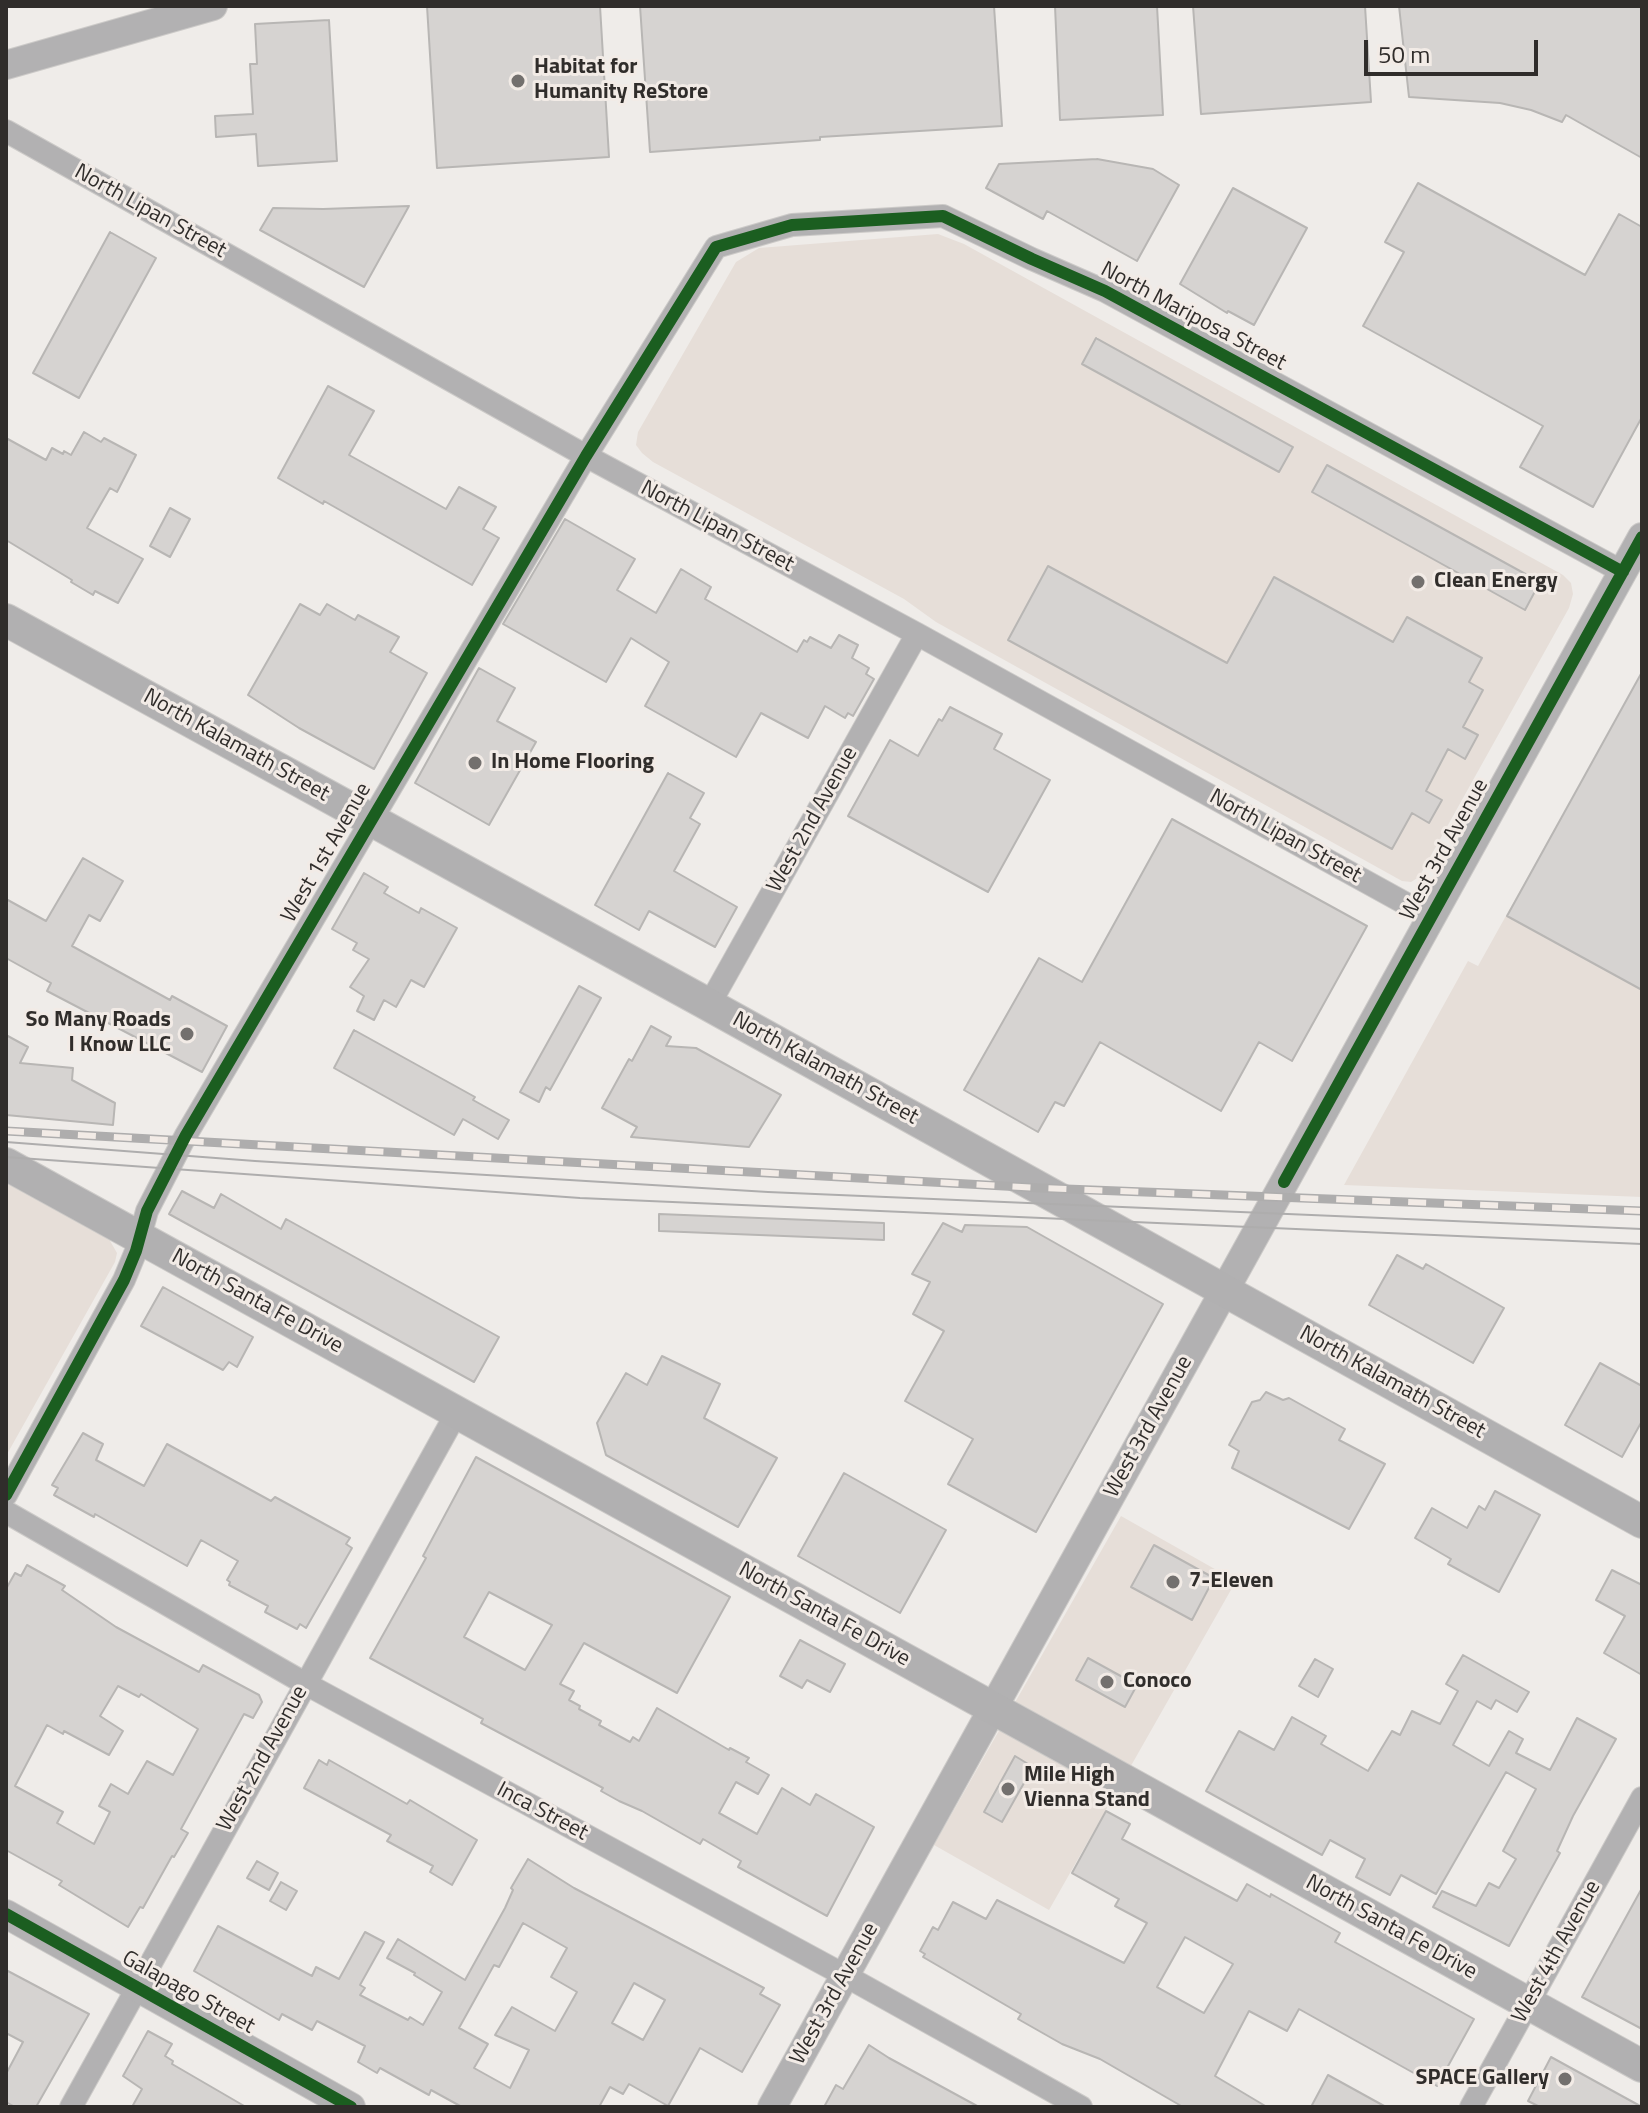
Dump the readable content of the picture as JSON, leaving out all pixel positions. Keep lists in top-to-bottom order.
{
  "streets": {
    "main road": ["North Kalamath Street", "North Santa Fe Drive"],
    "street": [
      "North Lipan Street",
      "North Mariposa Street",
      "West 2nd Avenue",
      "West 3rd Avenue",
      "West 1st Avenue",
      "Inca Street",
      "West 4th Avenue",
      "Galapago Street"
    ]
  },
  "crossings": [
    ["North Lipan Street", "West 2nd Avenue"],
    ["North Lipan Street", "West 3rd Avenue"],
    ["North Lipan Street", "West 1st Avenue"],
    ["North Mariposa Street", "West 3rd Avenue"],
    ["North Mariposa Street", "West 1st Avenue"],
    ["North Kalamath Street", "West 2nd Avenue"],
    ["North Kalamath Street", "West 3rd Avenue"],
    ["North Kalamath Street", "West 1st Avenue"],
    ["West 2nd Avenue", "North Santa Fe Drive"],
    ["West 2nd Avenue", "Inca Street"],
    ["West 2nd Avenue", "Galapago Street"],
    ["West 3rd Avenue", "North Santa Fe Drive"],
    ["West 3rd Avenue", "Inca Street"],
    ["West 1st Avenue", "North Santa Fe Drive"],
    ["North Santa Fe Drive", "West 4th Avenue"]
  ],
  "places": [
    "Habitat for Humanity ReStore",
    "Clean Energy",
    "In Home Flooring",
    "So Many Roads I Know LLC",
    "7-Eleven",
    "Conoco",
    "Mile High Vienna Stand",
    "SPACE Gallery"
  ],
  "scale_bar": "50 m"
}
